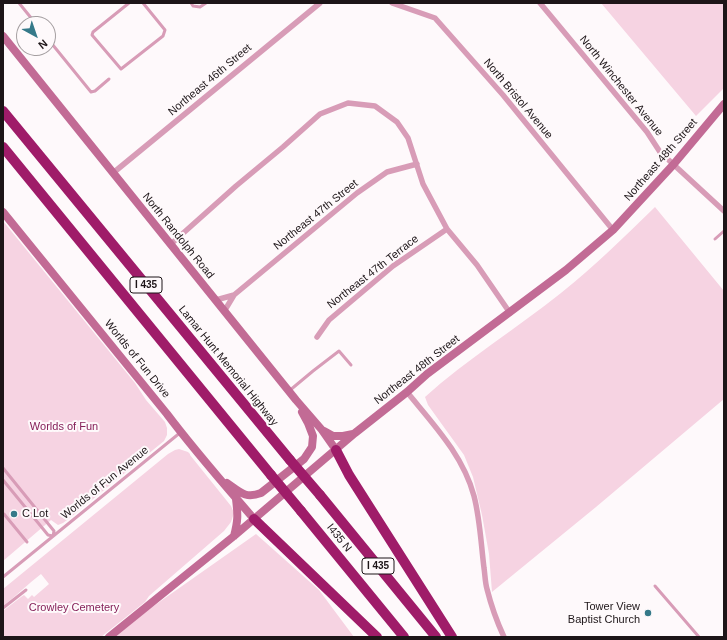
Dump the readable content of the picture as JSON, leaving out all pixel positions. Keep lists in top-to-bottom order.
{
  "streets": {
    "highway": ["I 435", "Lamar Hunt Memorial Highway", "I435 N"],
    "main road": ["Northeast 48th Street", "North Randolph Road", "Worlds of Fun Drive"],
    "street": [
      "Northeast 46th Street",
      "North Winchester Avenue",
      "North Bristol Avenue",
      "Northeast 47th Street",
      "Northeast 47th Terrace"
    ],
    "lane": ["Worlds of Fun Avenue"]
  },
  "crossings": [
    ["Northeast 46th Street", "North Randolph Road"],
    ["North Winchester Avenue", "Northeast 48th Street"],
    ["North Bristol Avenue", "Northeast 48th Street"],
    ["Northeast 48th Street", "North Randolph Road"],
    ["Northeast 48th Street", "Worlds of Fun Drive"],
    ["Northeast 47th Street", "North Randolph Road"],
    ["Worlds of Fun Drive", "Worlds of Fun Avenue"]
  ],
  "parks": ["Worlds of Fun", "Crowley Cemetery"],
  "places": ["C Lot", "Tower View Baptist Church"],
  "north": "bottom right"
}
